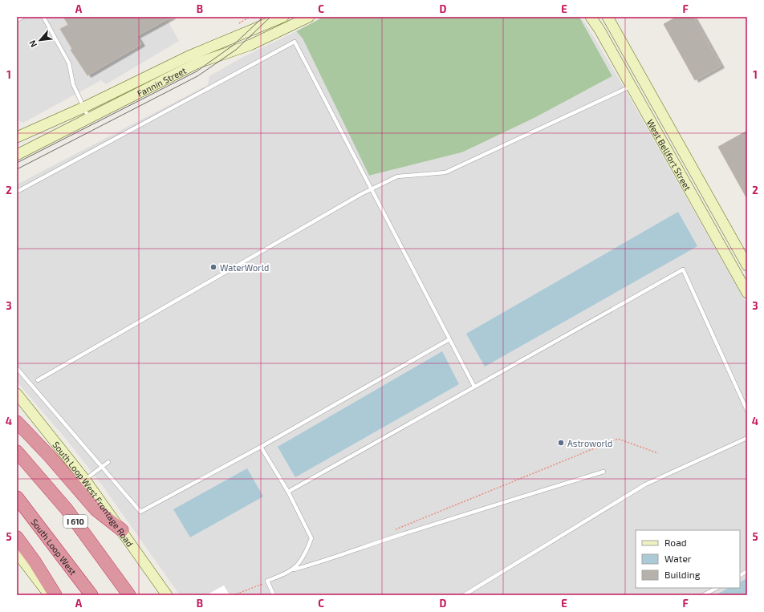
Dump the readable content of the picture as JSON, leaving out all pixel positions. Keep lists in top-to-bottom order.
{
  "streets": {
    "highway": ["I 610", "South Loop West"],
    "main road": ["Fannin Street", "West Bellfort Street", "South Loop West Frontage Road"]
  },
  "places": ["WaterWorld", "Astroworld"],
  "legend": ["Road", "Water", "Building"],
  "north": "bottom left",
  "grid": {
    "columns": [
      "A",
      "B",
      "C",
      "D",
      "E",
      "F"
    ],
    "rows": [
      "1",
      "2",
      "3",
      "4",
      "5"
    ]
  }
}
